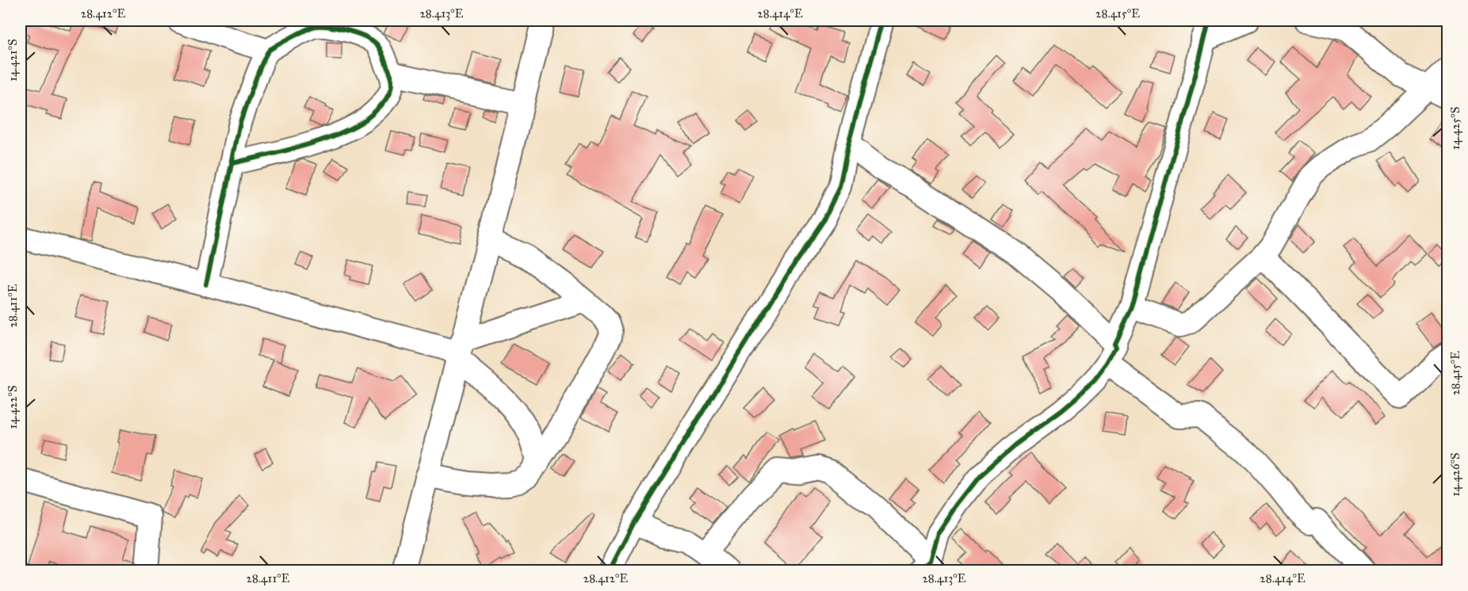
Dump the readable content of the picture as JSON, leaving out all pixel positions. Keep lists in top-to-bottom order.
{
  "coordinates": [
    "28.412°E",
    "28.413°E",
    "28.414°E",
    "28.415°E",
    "14.421°S",
    "14.425°S",
    "28.411°E",
    "14.422°S",
    "14.426°S"
  ]
}
